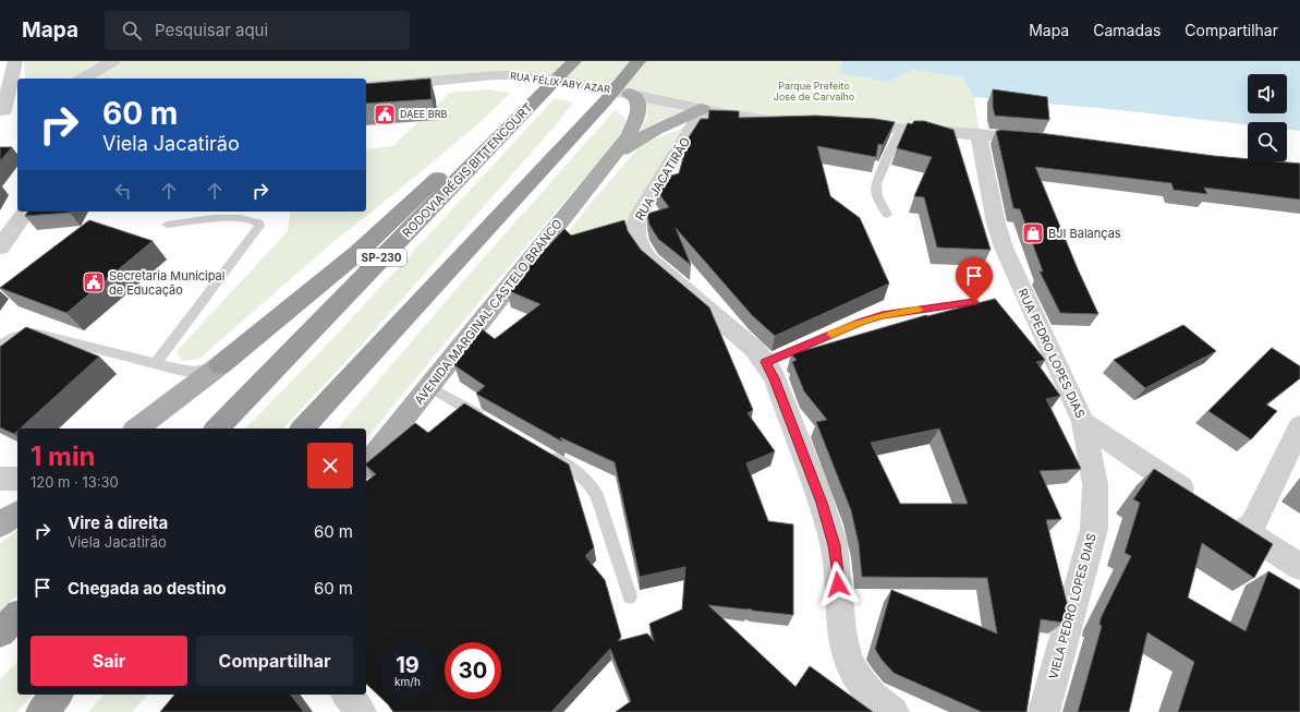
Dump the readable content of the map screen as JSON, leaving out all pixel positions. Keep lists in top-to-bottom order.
{
  "streets": {
    "highway": ["RODOVIA RÉGIS BITTENCOURT", "SP-230"],
    "main road": ["AVENIDA MARGINAL CASTELO BRANCO"],
    "street": [
      "RUA FÉLIX ABY AZAR",
      "RUA JACATIRÃO",
      "RUA PEDRO LOPES DIAS",
      "VIELA PEDRO LOPES DIAS"
    ]
  },
  "crossings": [
    ["RUA FÉLIX ABY AZAR", "RUA JACATIRÃO"],
    ["RUA FÉLIX ABY AZAR", "AVENIDA MARGINAL CASTELO BRANCO"],
    ["RUA JACATIRÃO", "AVENIDA MARGINAL CASTELO BRANCO"],
    ["RUA PEDRO LOPES DIAS", "VIELA PEDRO LOPES DIAS"]
  ],
  "parks": ["Parque Prefeito José de Carvalho"],
  "places": {
    "public building": ["DAEE BRB", "Secretaria Municipal de Educação"],
    "shop": ["BJI Balanças"]
  },
  "page": {
    "header": "Mapa",
    "search": "Pesquisar aqui",
    "nav": ["Mapa", "Camadas", "Compartilhar"],
    "turn": ["60 m", "Viela Jacatirão"],
    "heading": ["1 min", "120 m · 13:30"],
    "list": [
      {
        "name": "Vire à direita",
        "note": "Viela Jacatirão",
        "value": "60 m"
      },
      {
        "name": "Chegada ao destino",
        "value": "60 m"
      }
    ],
    "buttons": ["Sair", "Compartilhar"],
    "speed": "19 km/h",
    "limit": "30"
  }
}
